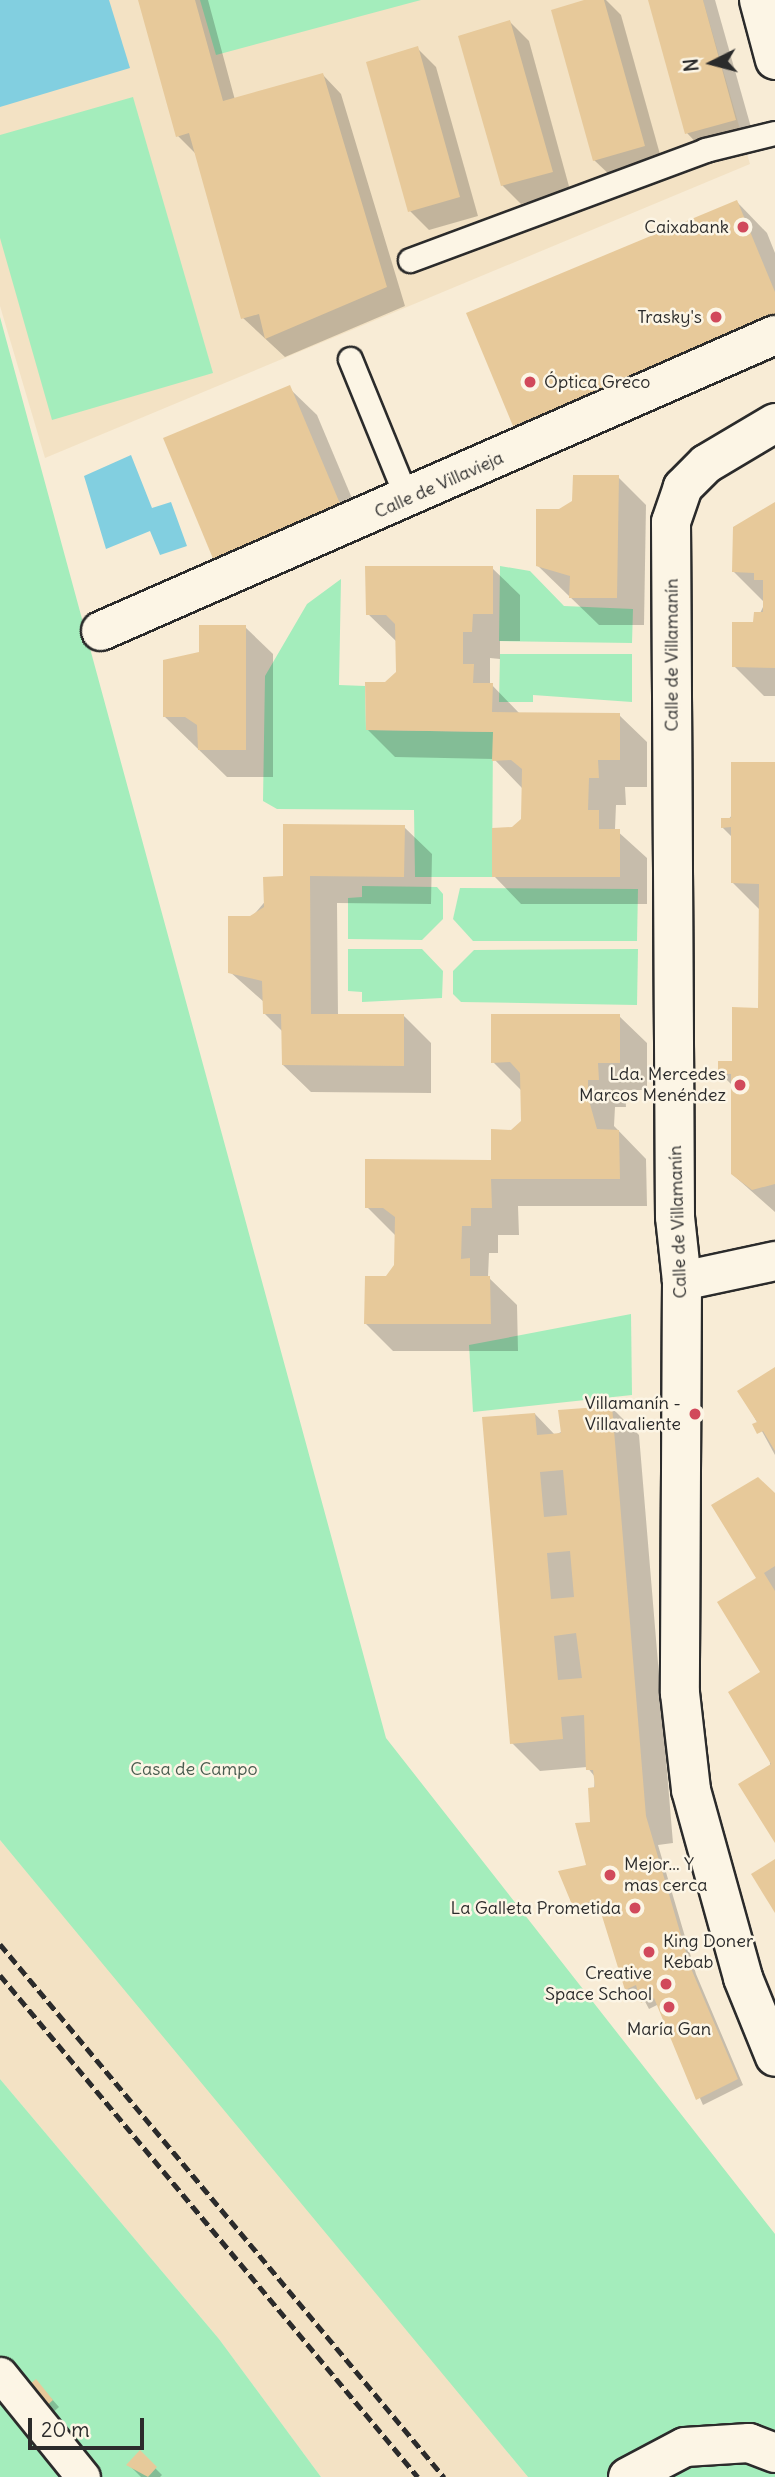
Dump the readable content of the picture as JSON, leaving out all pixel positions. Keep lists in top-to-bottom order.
{
  "streets": {
    "street": ["Calle de Villavieja", "Calle de Villamanín"]
  },
  "parks": ["Casa de Campo"],
  "places": [
    "Caixabank",
    "Trasky's",
    "Óptica Greco",
    "Lda. Mercedes Marcos Menéndez",
    "Villamanín - Villavaliente",
    "Mejor... Y mas cerca",
    "La Galleta Prometida",
    "King Doner Kebab",
    "Creative Space School",
    "María Gan"
  ],
  "scale_bar": "20 m",
  "north": "left"
}
